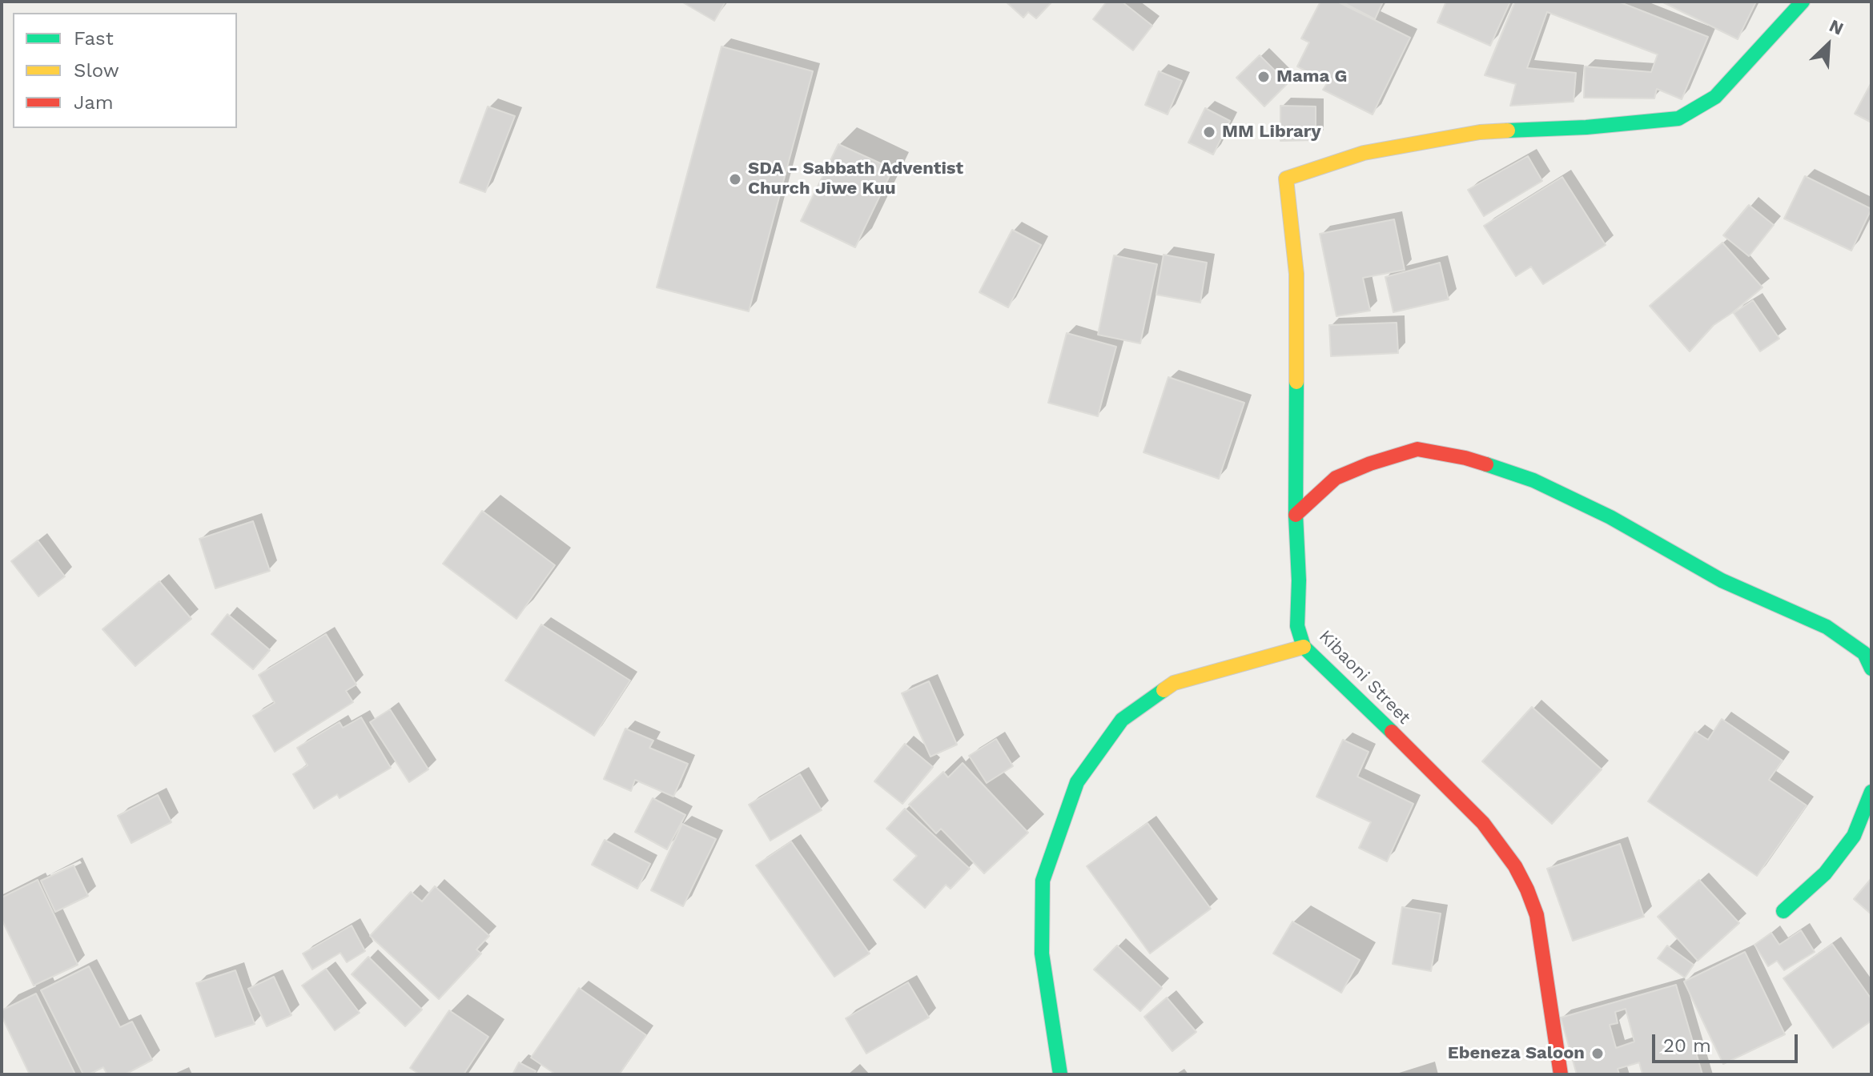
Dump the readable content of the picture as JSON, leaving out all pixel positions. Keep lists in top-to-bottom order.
{
  "streets": {
    "street": ["Kibaoni Street"]
  },
  "places": [
    "Mama G",
    "MM Library",
    "SDA - Sabbath Adventist Church Jiwe Kuu",
    "Ebeneza Saloon"
  ],
  "legend": ["Fast", "Slow", "Jam"],
  "scale_bar": "20 m",
  "north": "top right"
}
